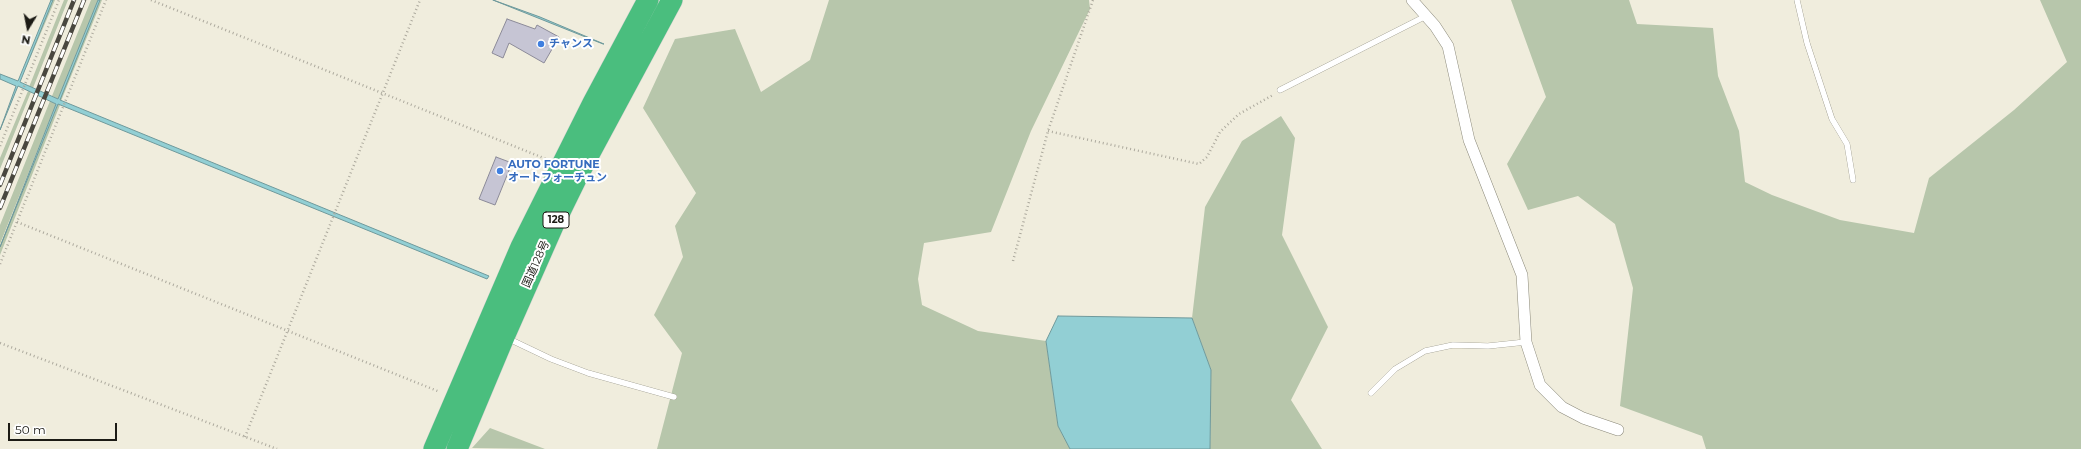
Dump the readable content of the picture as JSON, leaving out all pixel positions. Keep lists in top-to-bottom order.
{
  "streets": {
    "highway": ["128", "国道128号"]
  },
  "places": ["チャンス", "AUTO FORTUNE オートフォーチュン"],
  "scale_bar": "50 m",
  "north": "bottom"
}
